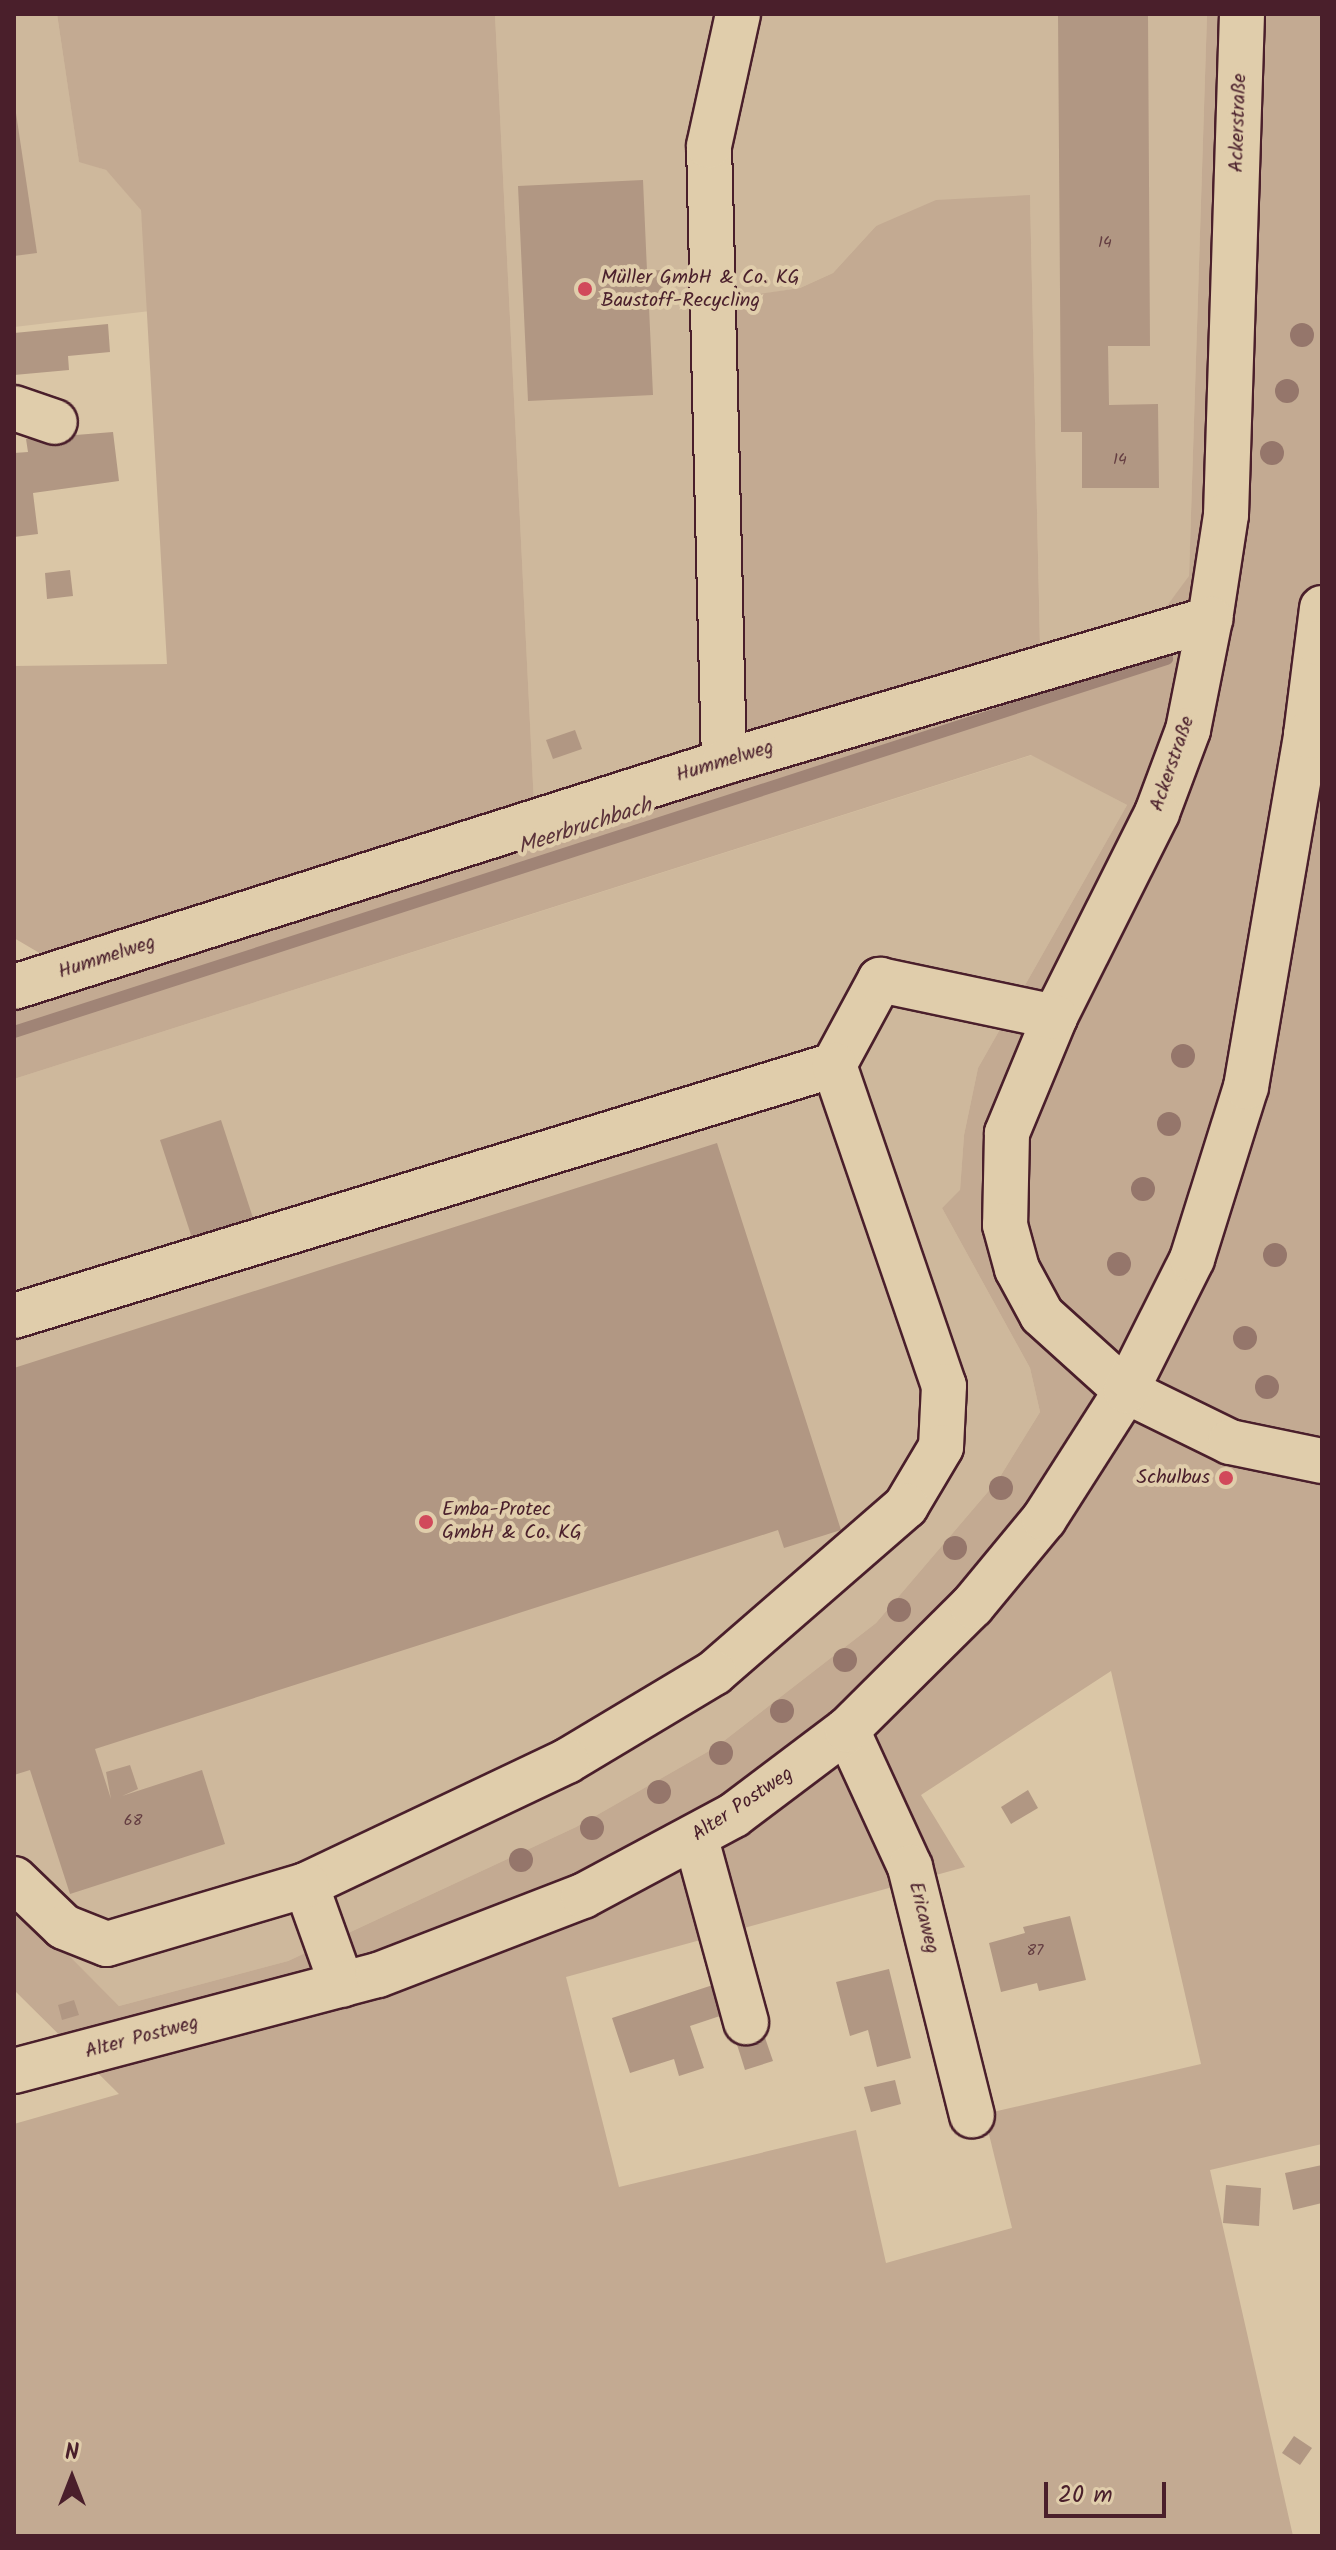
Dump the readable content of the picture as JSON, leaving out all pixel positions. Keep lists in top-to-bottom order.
{
  "streets": {
    "street": [
      "Ackerstraße",
      "Hummelweg",
      "Alter Postweg",
      "Ericaweg"
    ]
  },
  "crossings": [
    ["Ackerstraße", "Hummelweg"],
    ["Ackerstraße", "Alter Postweg"],
    ["Alter Postweg", "Ericaweg"]
  ],
  "water": ["Meerbruchbach"],
  "places": ["Müller GmbH & Co. KG Baustoff-Recycling", "Schulbus", "Emba-Protec GmbH & Co. KG"],
  "house_numbers": [
    "14",
    "14",
    "68",
    "87"
  ],
  "scale_bar": "20 m",
  "north": "top"
}
